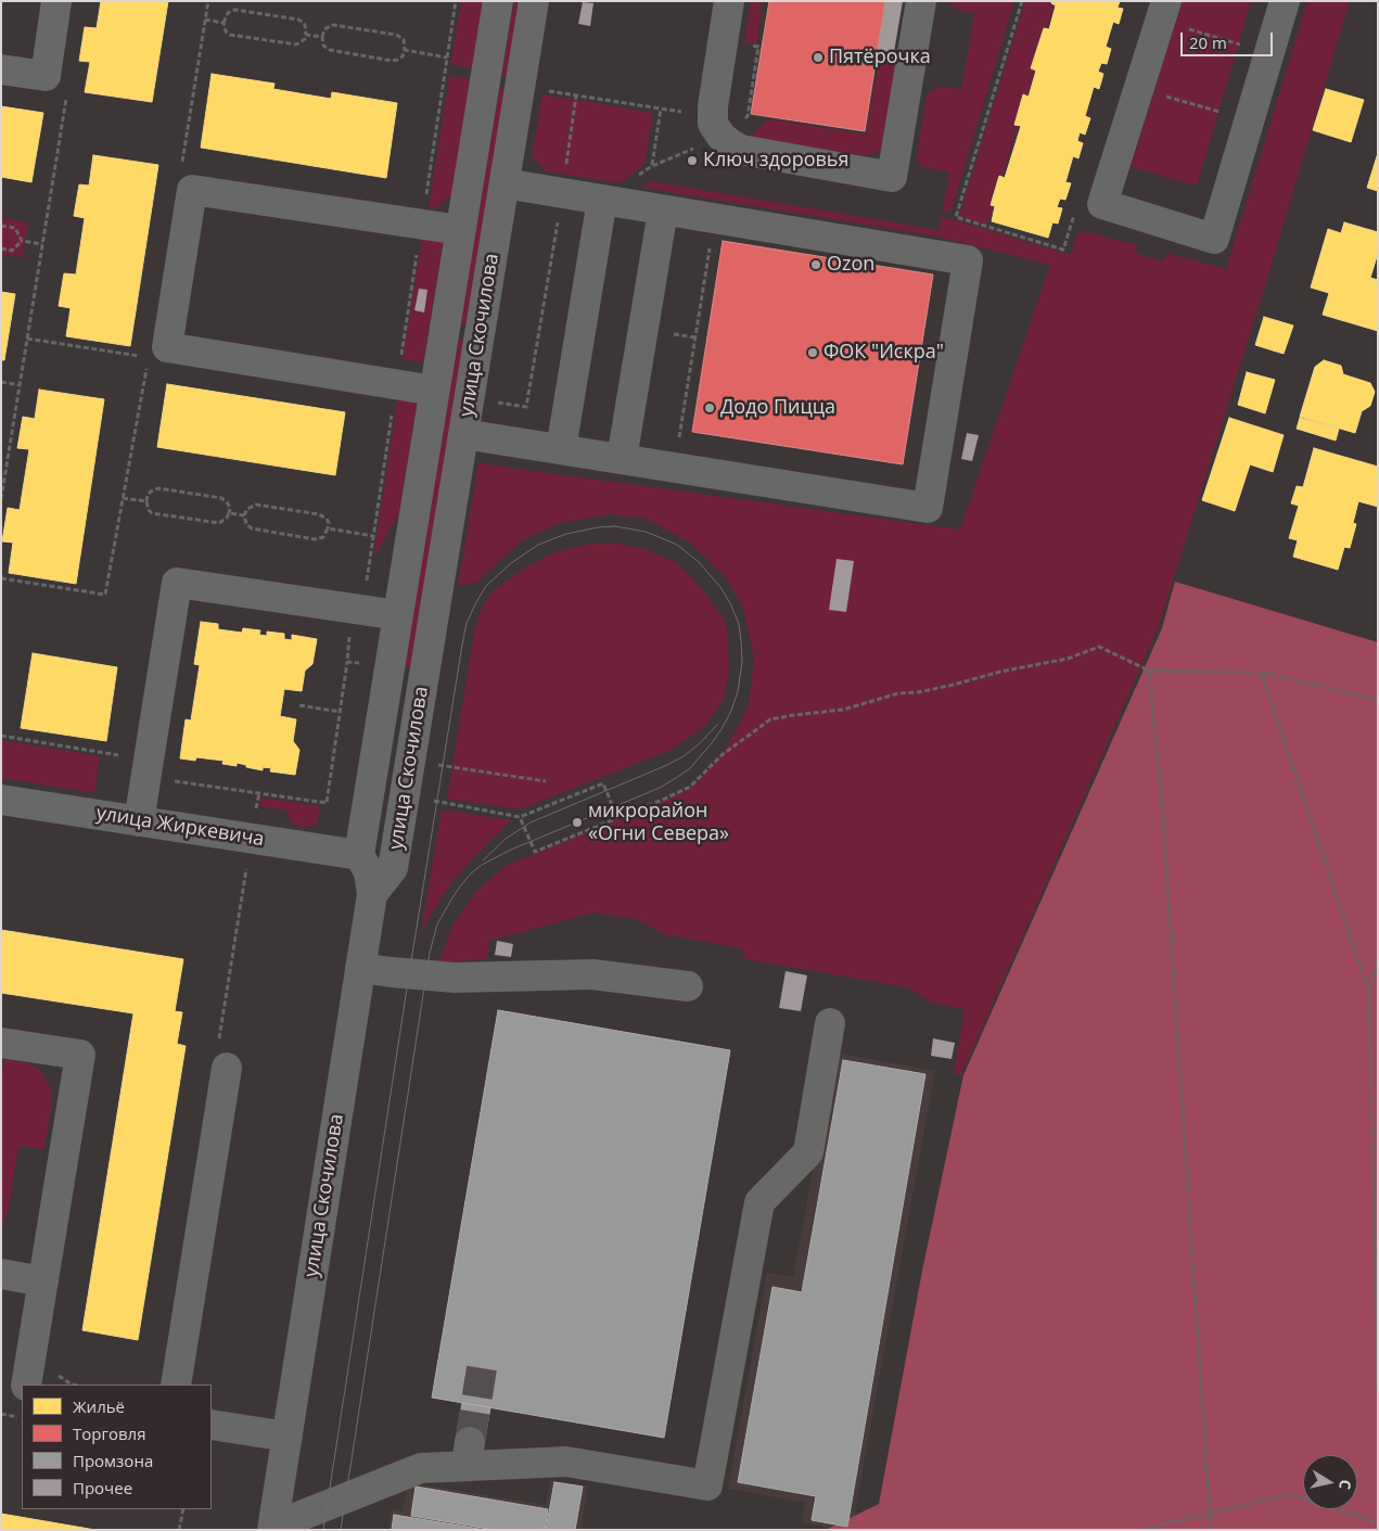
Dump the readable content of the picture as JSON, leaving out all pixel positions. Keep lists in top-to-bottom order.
{
  "streets": {
    "street": ["улица Скочилова", "улица Жиркевича"]
  },
  "places": [
    "Пятёрочка",
    "Ключ здоровья",
    "Ozon",
    "ФОК \"Искра\"",
    "Додо Пицца",
    "микрорайон «Огни Севера»"
  ],
  "legend": [
    "Жильё",
    "Торговля",
    "Промзона",
    "Прочее"
  ],
  "scale_bar": "20 m",
  "north": "right"
}
